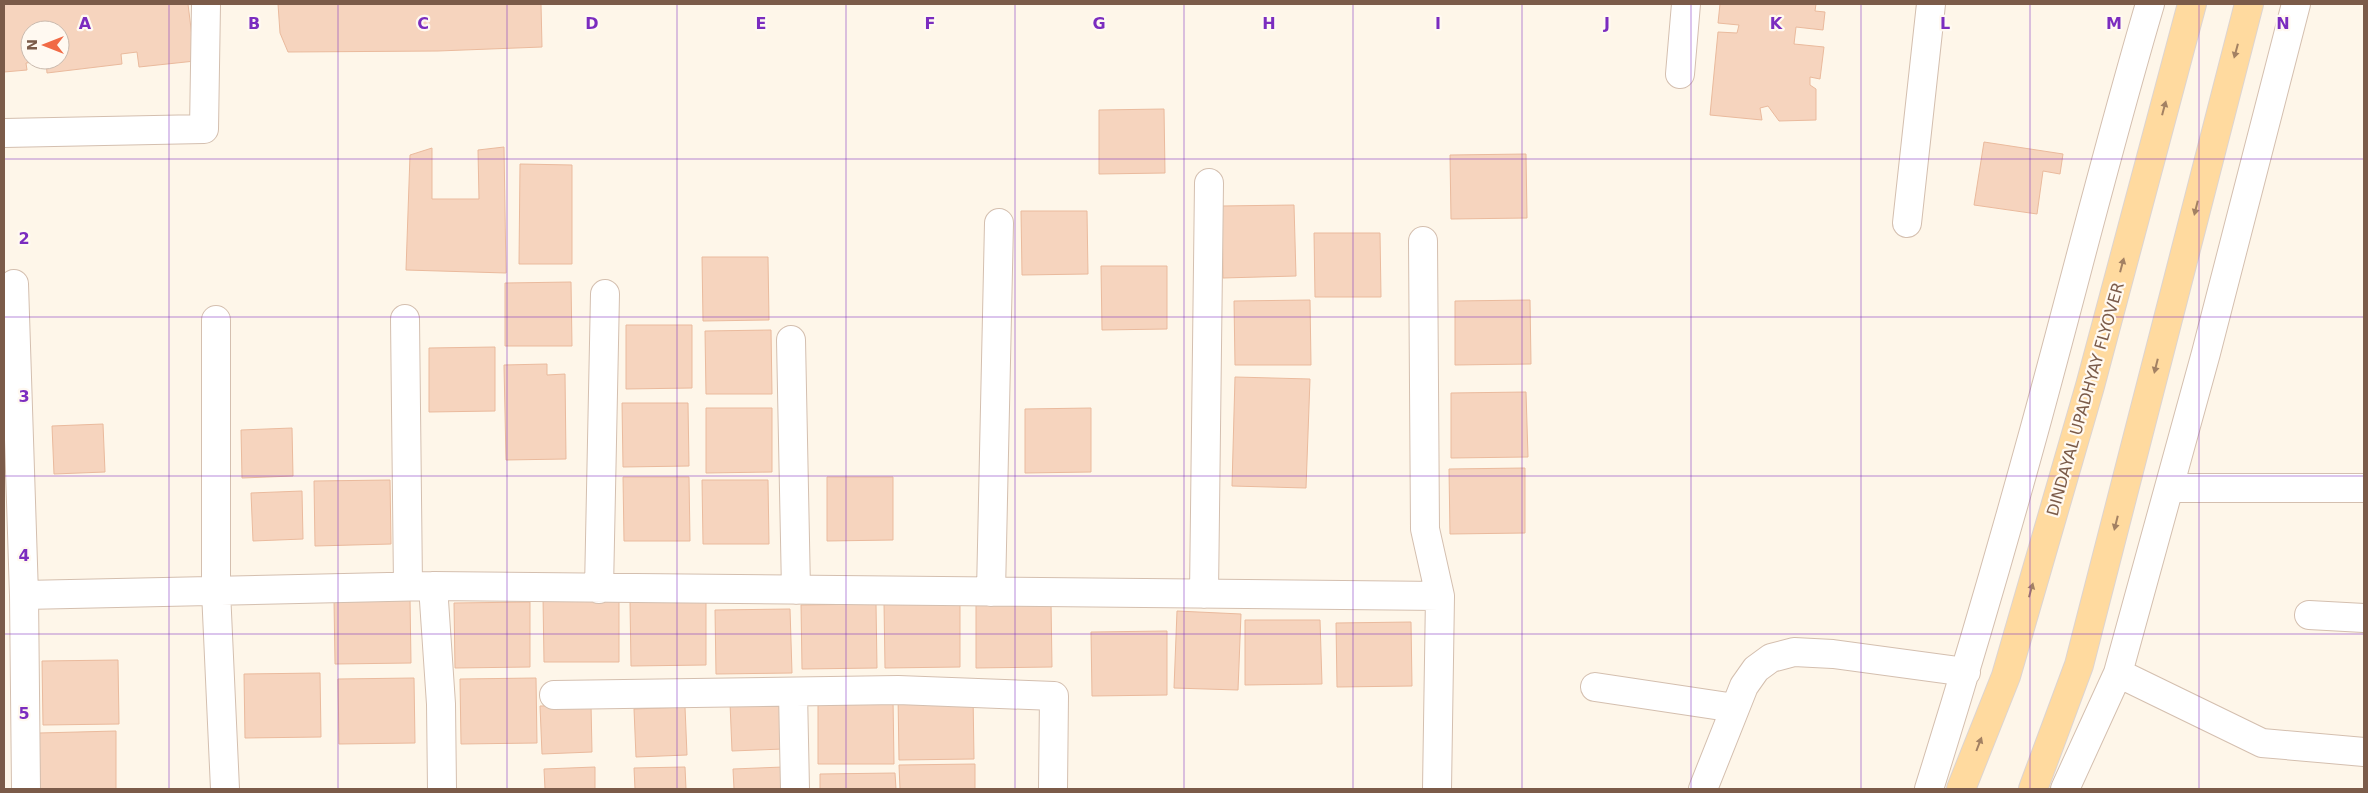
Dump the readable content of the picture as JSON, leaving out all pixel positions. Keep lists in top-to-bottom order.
{
  "streets": {
    "main road": ["DINDAYAL UPADHYAY FLYOVER"]
  },
  "north": "left",
  "grid": {
    "columns": [
      "A",
      "B",
      "C",
      "D",
      "E",
      "F",
      "G",
      "H",
      "I",
      "J",
      "K",
      "L",
      "M",
      "N"
    ],
    "rows": [
      "2",
      "3",
      "4",
      "5"
    ]
  }
}
